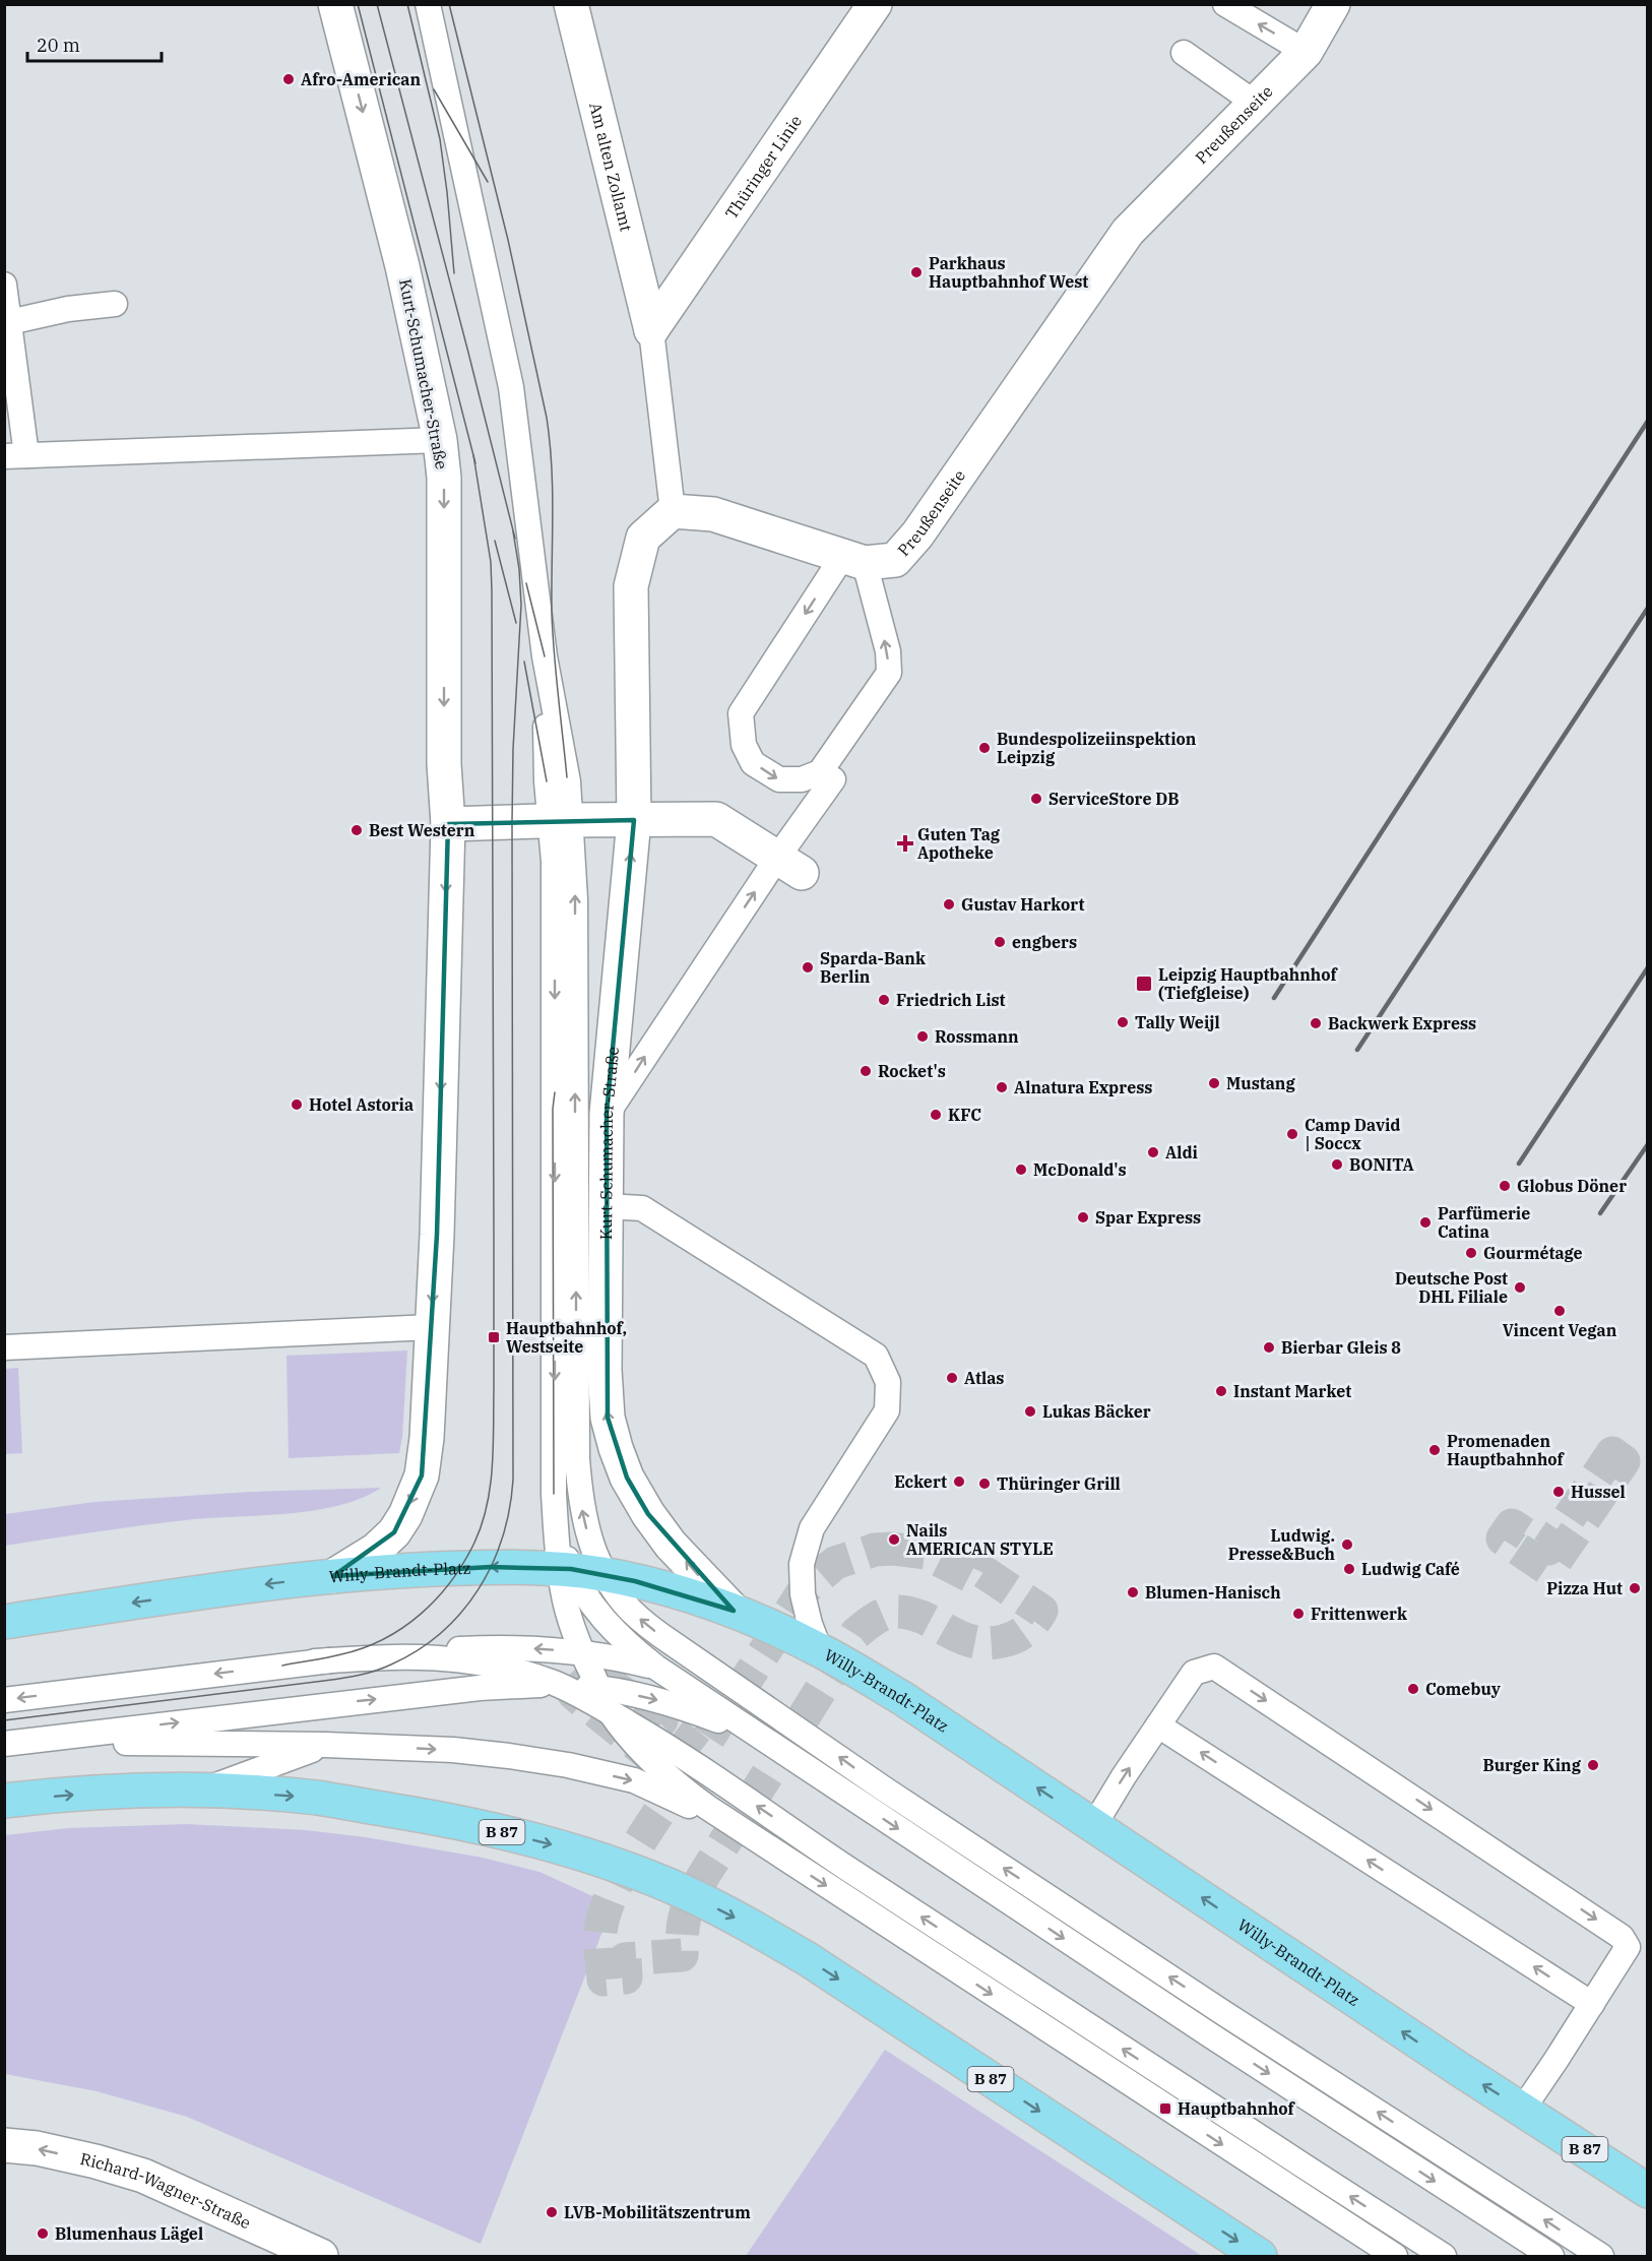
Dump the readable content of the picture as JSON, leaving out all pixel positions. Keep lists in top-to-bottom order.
{
  "streets": {
    "main road": ["Willy-Brandt-Platz", "B 87"],
    "street": [
      "Preußenseite",
      "Am alten Zollamt",
      "Thüringer Linie",
      "Kurt-Schumacher-Straße",
      "Richard-Wagner-Straße"
    ]
  },
  "crossings": [
    ["Am alten Zollamt", "Thüringer Linie"],
    ["Kurt-Schumacher-Straße", "Willy-Brandt-Platz"]
  ],
  "one_way": ["Richard-Wagner-Straße"],
  "places": {
    "other": [
      "Afro-American",
      "Parkhaus Hauptbahnhof West",
      "Bundespolizeiinspektion Leipzig",
      "ServiceStore DB",
      "Best Western",
      "Gustav Harkort",
      "engbers",
      "Sparda-Bank Berlin",
      "Friedrich List",
      "Tally Weijl",
      "Backwerk Express",
      "Rossmann",
      "Rocket's",
      "Mustang",
      "Alnatura Express",
      "Hotel Astoria",
      "KFC",
      "Camp David | Soccx",
      "Aldi",
      "BONITA",
      "McDonald's",
      "Globus Döner",
      "Spar Express",
      "Parfümerie Catina",
      "Gourmétage",
      "Deutsche Post DHL Filiale",
      "Vincent Vegan",
      "Bierbar Gleis 8",
      "Atlas",
      "Instant Market",
      "Lukas Bäcker",
      "Promenaden Hauptbahnhof",
      "Eckert",
      "Thüringer Grill",
      "Hussel",
      "Nails AMERICAN STYLE",
      "Ludwig. Presse&Buch",
      "Ludwig Café",
      "Pizza Hut",
      "Blumen-Hanisch",
      "Frittenwerk",
      "Comebuy",
      "Burger King",
      "LVB-Mobilitätszentrum",
      "Blumenhaus Lägel"
    ],
    "health": ["Guten Tag Apotheke"],
    "transit": ["Leipzig Hauptbahnhof (Tiefgleise)", "Hauptbahnhof, Westseite", "Hauptbahnhof"]
  },
  "scale_bar": "20 m"
}
